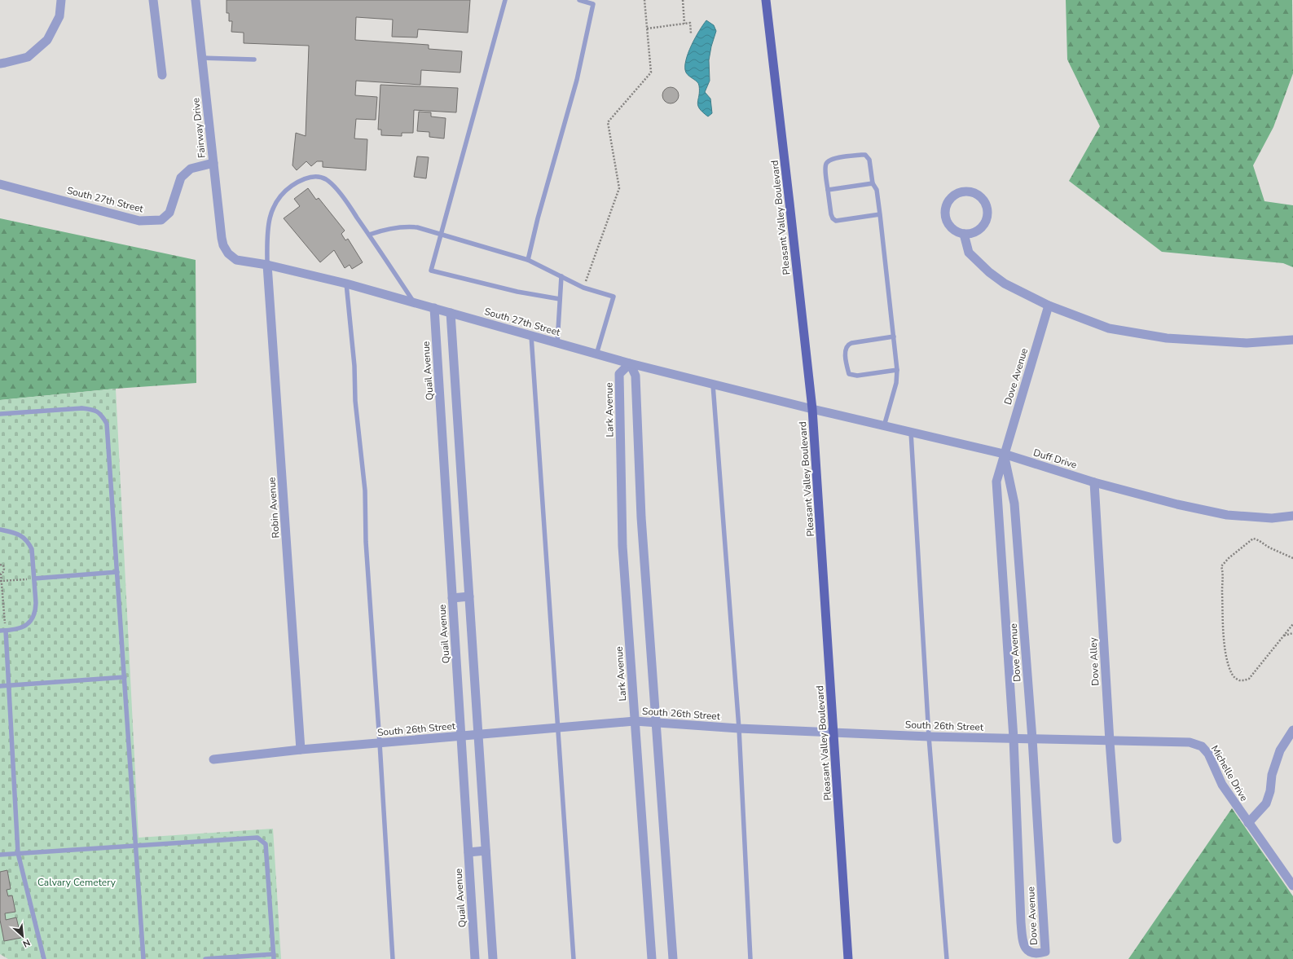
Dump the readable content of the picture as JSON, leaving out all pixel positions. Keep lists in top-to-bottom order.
{
  "streets": {
    "main road": ["Pleasant Valley Boulevard"],
    "street": [
      "Fairway Drive",
      "South 27th Street",
      "Quail Avenue",
      "Dove Avenue",
      "Lark Avenue",
      "Duff Drive",
      "Robin Avenue",
      "Dove Alley",
      "South 26th Street",
      "Michelle Drive"
    ]
  },
  "crossings": [
    ["Fairway Drive", "South 27th Street"],
    ["South 27th Street", "Pleasant Valley Boulevard"],
    ["South 27th Street", "Quail Avenue"],
    ["South 27th Street", "Lark Avenue"],
    ["South 27th Street", "Duff Drive"],
    ["South 27th Street", "Robin Avenue"],
    ["Pleasant Valley Boulevard", "Duff Drive"],
    ["Pleasant Valley Boulevard", "South 26th Street"],
    ["Quail Avenue", "South 26th Street"],
    ["Dove Avenue", "Duff Drive"],
    ["Dove Avenue", "South 26th Street"],
    ["Lark Avenue", "South 26th Street"],
    ["Duff Drive", "Dove Alley"],
    ["Robin Avenue", "South 26th Street"],
    ["Dove Alley", "South 26th Street"],
    ["Dove Alley", "Michelle Drive"],
    ["South 26th Street", "Michelle Drive"]
  ],
  "parks": ["Calvary Cemetery"],
  "north": "bottom right"
}
